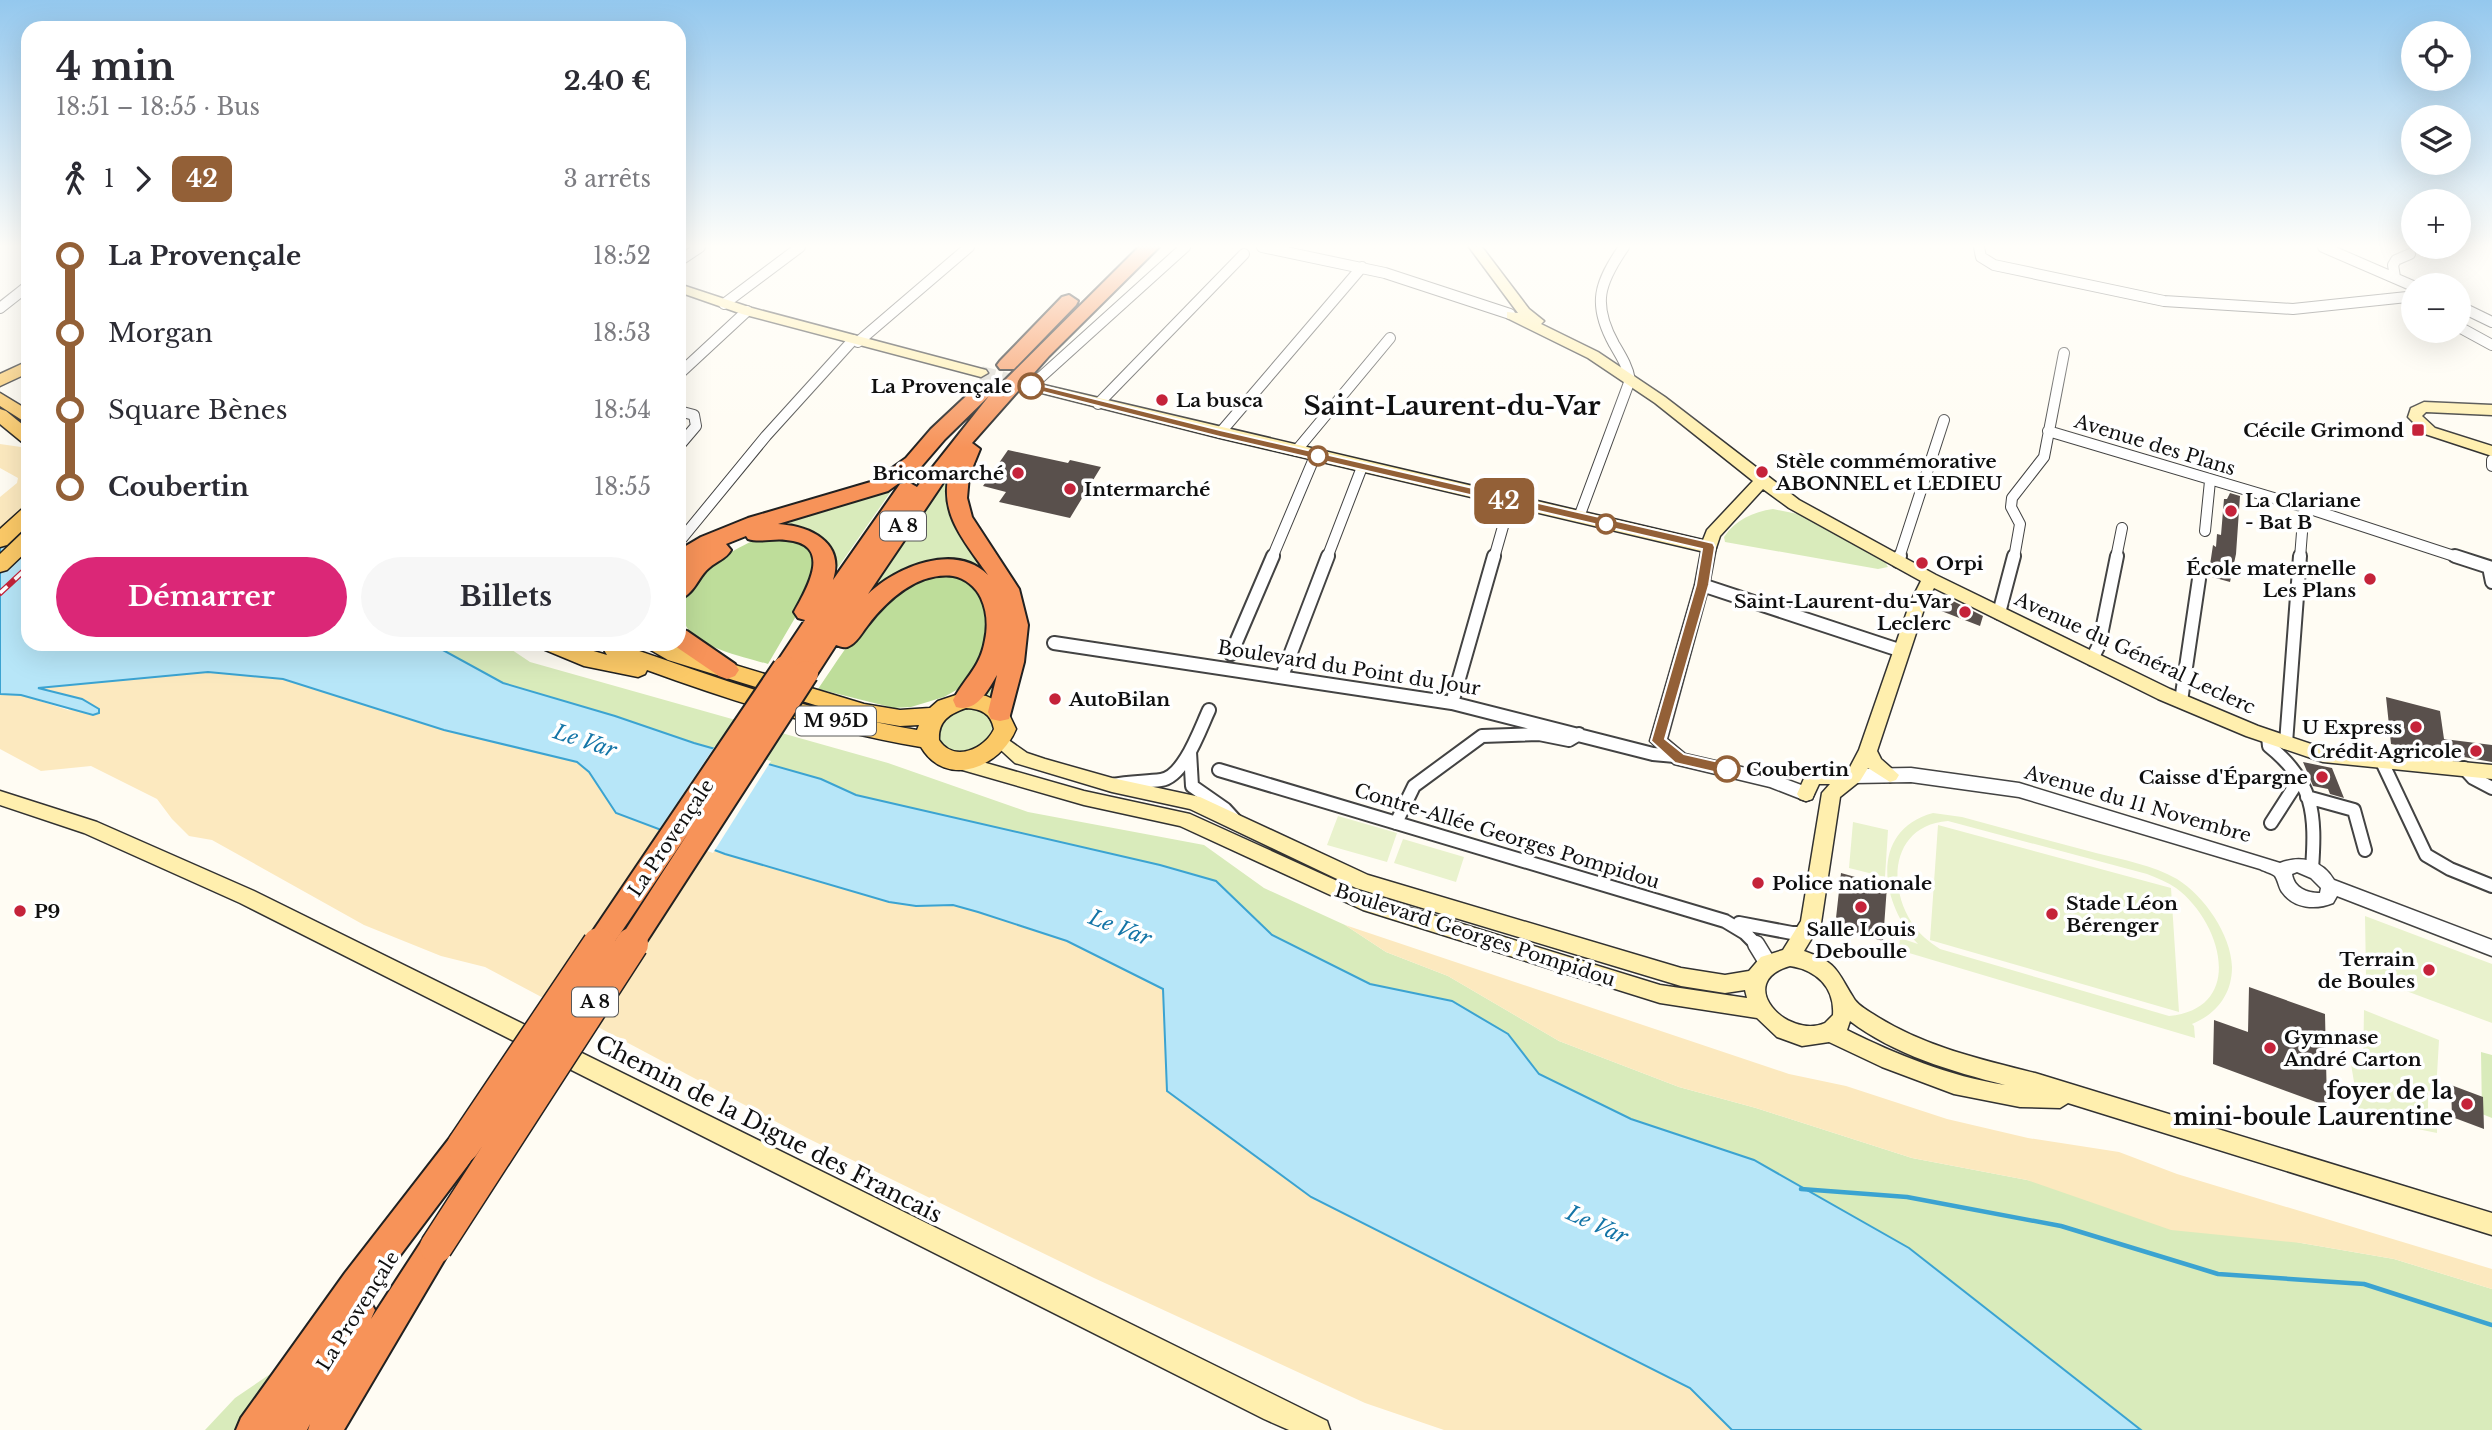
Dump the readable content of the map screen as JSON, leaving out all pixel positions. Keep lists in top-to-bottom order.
{
  "streets": {
    "highway": ["A 8", "La Provençale"],
    "main road": [
      "Avenue du Général Leclerc",
      "M 95D",
      "Boulevard Georges Pompidou",
      "Chemin de la Digue des Francais"
    ],
    "street": [
      "Avenue des Plans",
      "Boulevard du Point du Jour",
      "Avenue du 11 Novembre",
      "Contre-Allée Georges Pompidou"
    ]
  },
  "crossings": [
    ["M 95D", "Boulevard Georges Pompidou"],
    ["Contre-Allée Georges Pompidou", "Boulevard Georges Pompidou"]
  ],
  "districts": ["Saint-Laurent-du-Var"],
  "water": ["Le Var"],
  "places": {
    "other": [
      "La Provençale",
      "La busca",
      "Stèle commémorative ABONNEL et LEDIEU",
      "Bricomarché",
      "Intermarché",
      "La Clariane - Bat B",
      "Orpi",
      "École maternelle Les Plans",
      "Saint-Laurent-du-Var Leclerc",
      "AutoBilan",
      "U Express",
      "Crédit Agricole",
      "Coubertin",
      "Caisse d'Épargne",
      "Police nationale",
      "Salle Louis Deboulle",
      "P9",
      "Stade Léon Bérenger",
      "Terrain de Boules",
      "Gymnase André Carton",
      "foyer de la mini-boule Laurentine"
    ],
    "transit": ["Cécile Grimond"]
  },
  "lines": ["bus line 42"],
  "page": {
    "on_map": "42",
    "map_buttons": ["+", "−"],
    "heading": ["4 min", "18:51 – 18:55 · Bus", "2.40 €"],
    "legs": ["1", "42", "3 arrêts"],
    "list": [
      {
        "name": "La Provençale",
        "value": "18:52"
      },
      {
        "name": "Morgan",
        "value": "18:53"
      },
      {
        "name": "Square Bènes",
        "value": "18:54"
      },
      {
        "name": "Coubertin",
        "value": "18:55"
      }
    ],
    "buttons": ["Démarrer", "Billets"]
  }
}
